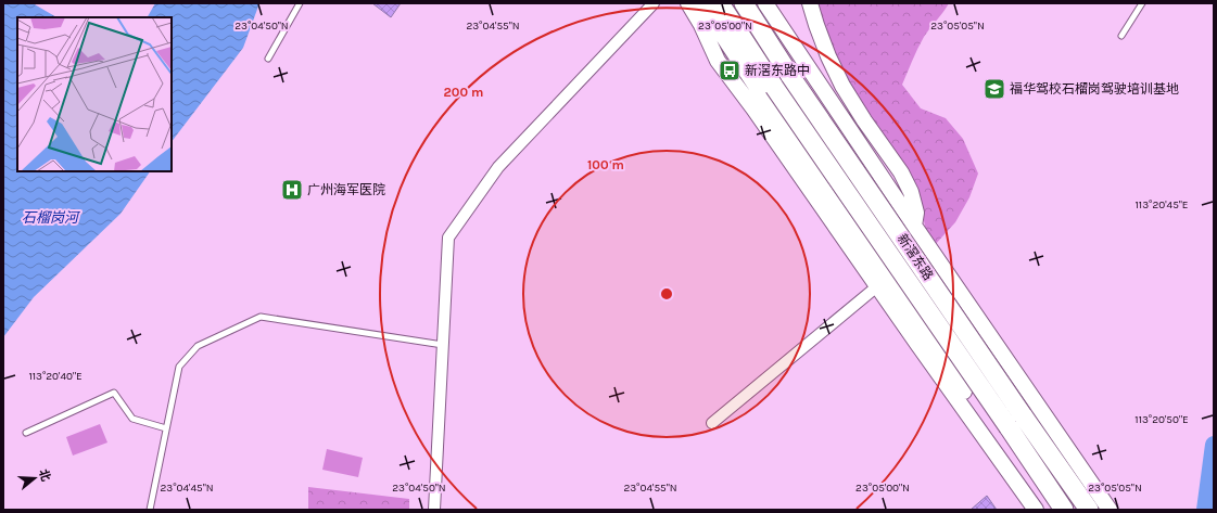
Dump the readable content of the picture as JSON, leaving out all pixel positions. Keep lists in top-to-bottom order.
{
  "streets": {
    "highway": ["新滘东路"]
  },
  "water": ["石榴岗河"],
  "places": {
    "bus stop": ["新滘东路中"],
    "school or university": ["福华驾校石榴岗驾驶培训基地"],
    "hospital": ["广州海军医院"]
  },
  "north": "right",
  "coordinates": [
    "23°04'50\"N",
    "23°04'55\"N",
    "23°05'00\"N",
    "23°05'05\"N",
    "113°20'45\"E",
    "113°20'40\"E",
    "113°20'50\"E",
    "23°04'45\"N"
  ],
  "rings": ["200 m", "100 m"]
}
